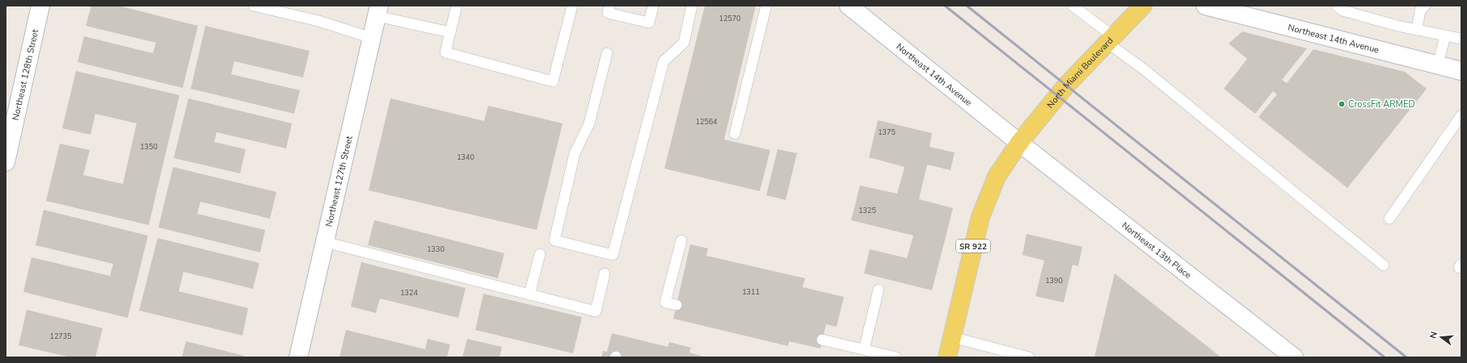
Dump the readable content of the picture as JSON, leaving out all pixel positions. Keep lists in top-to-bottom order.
{
  "streets": {
    "main road": ["North Miami Boulevard", "SR 922"],
    "street": [
      "Northeast 14th Avenue",
      "Northeast 128th Street",
      "Northeast 127th Street",
      "Northeast 13th Place"
    ]
  },
  "crossings": [
    ["Northeast 14th Avenue", "North Miami Boulevard"],
    ["Northeast 14th Avenue", "SR 922"],
    ["Northeast 14th Avenue", "Northeast 13th Place"],
    ["North Miami Boulevard", "SR 922"],
    ["North Miami Boulevard", "Northeast 13th Place"],
    ["SR 922", "Northeast 13th Place"]
  ],
  "places": ["CrossFit ARMED"],
  "house_numbers": [
    "12570",
    "12564",
    "1375",
    "1350",
    "1340",
    "1325",
    "1330",
    "1390",
    "1311",
    "1324",
    "12735"
  ],
  "north": "left"
}
